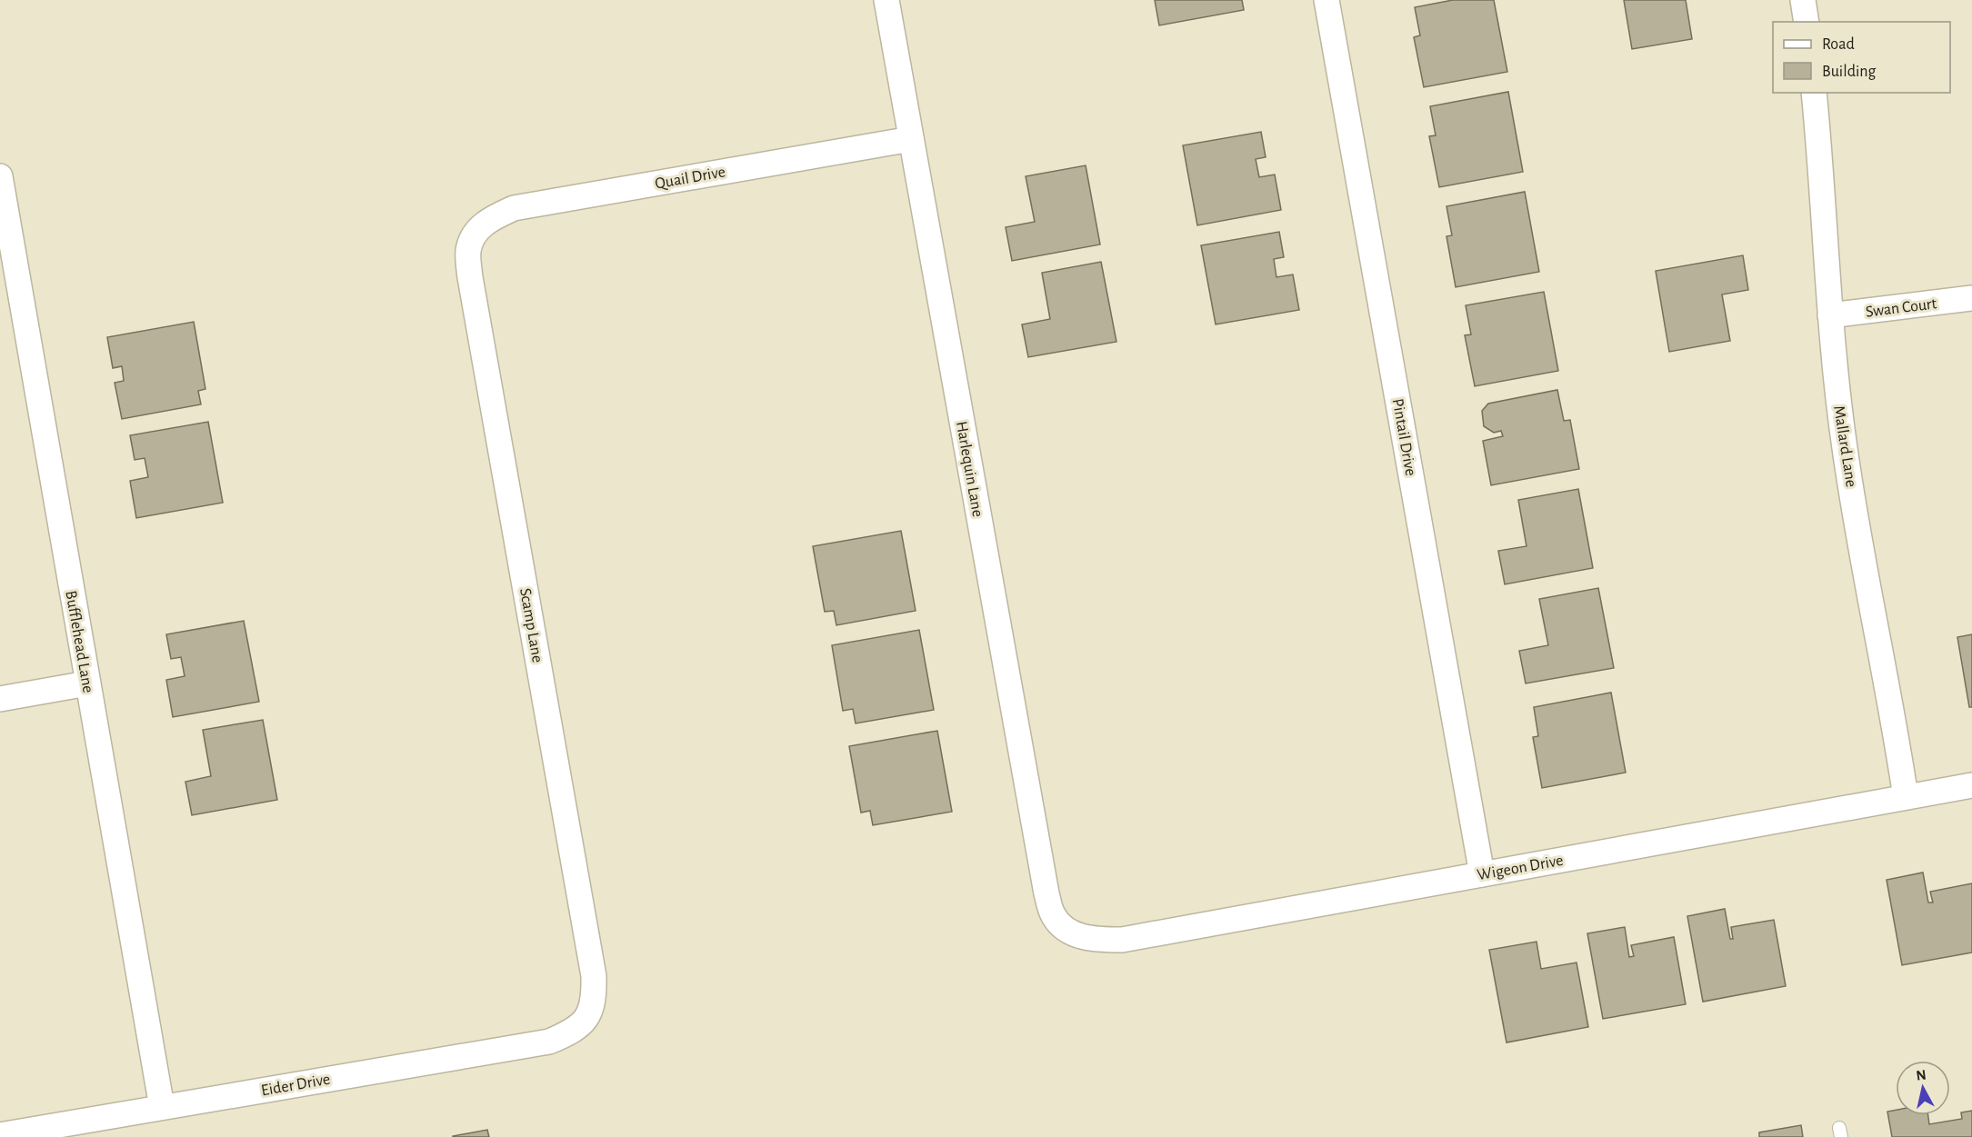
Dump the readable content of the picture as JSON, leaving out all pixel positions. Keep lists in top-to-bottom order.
{
  "streets": {
    "street": [
      "Quail Drive",
      "Swan Court",
      "Pintail Drive",
      "Mallard Lane",
      "Harlequin Lane",
      "Scamp Lane",
      "Bufflehead Lane",
      "Wigeon Drive",
      "Eider Drive"
    ]
  },
  "crossings": [
    ["Quail Drive", "Harlequin Lane"],
    ["Quail Drive", "Scamp Lane"],
    ["Swan Court", "Mallard Lane"],
    ["Pintail Drive", "Wigeon Drive"],
    ["Mallard Lane", "Wigeon Drive"],
    ["Harlequin Lane", "Wigeon Drive"],
    ["Scamp Lane", "Eider Drive"],
    ["Bufflehead Lane", "Eider Drive"]
  ],
  "legend": ["Road", "Building"],
  "north": "top"
}
